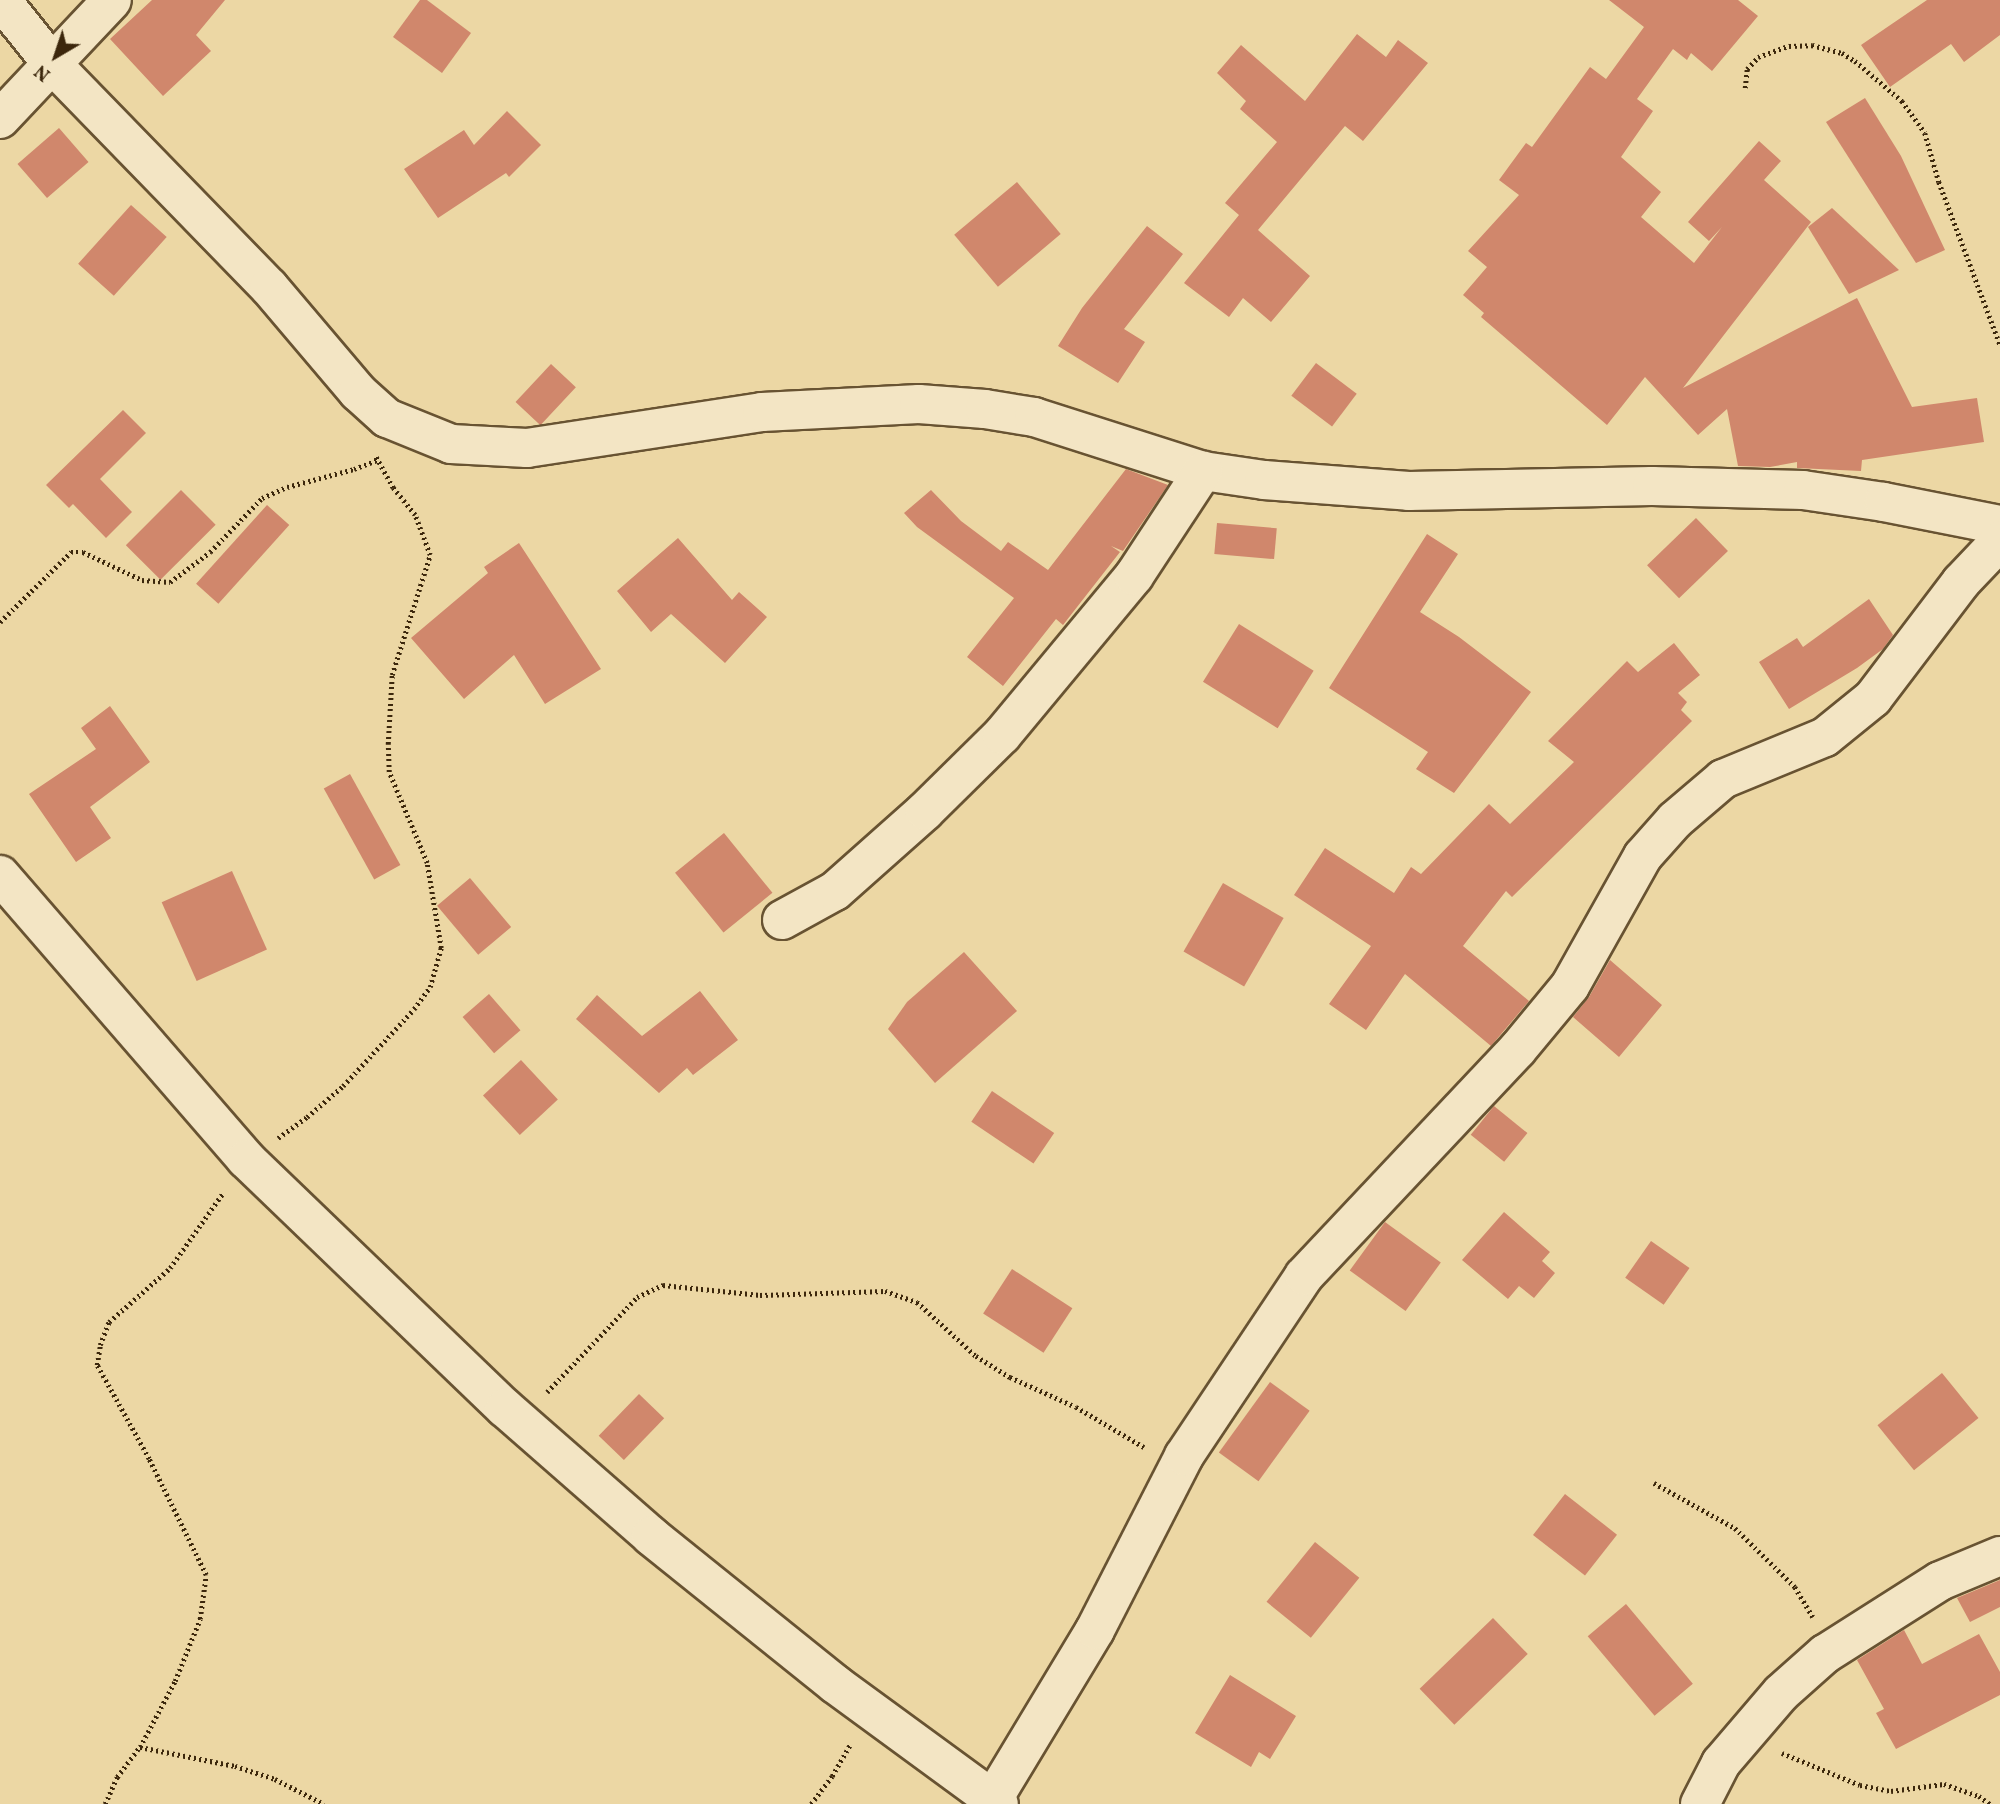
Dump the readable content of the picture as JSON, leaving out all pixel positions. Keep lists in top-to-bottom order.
{
  "north": "bottom left"
}
